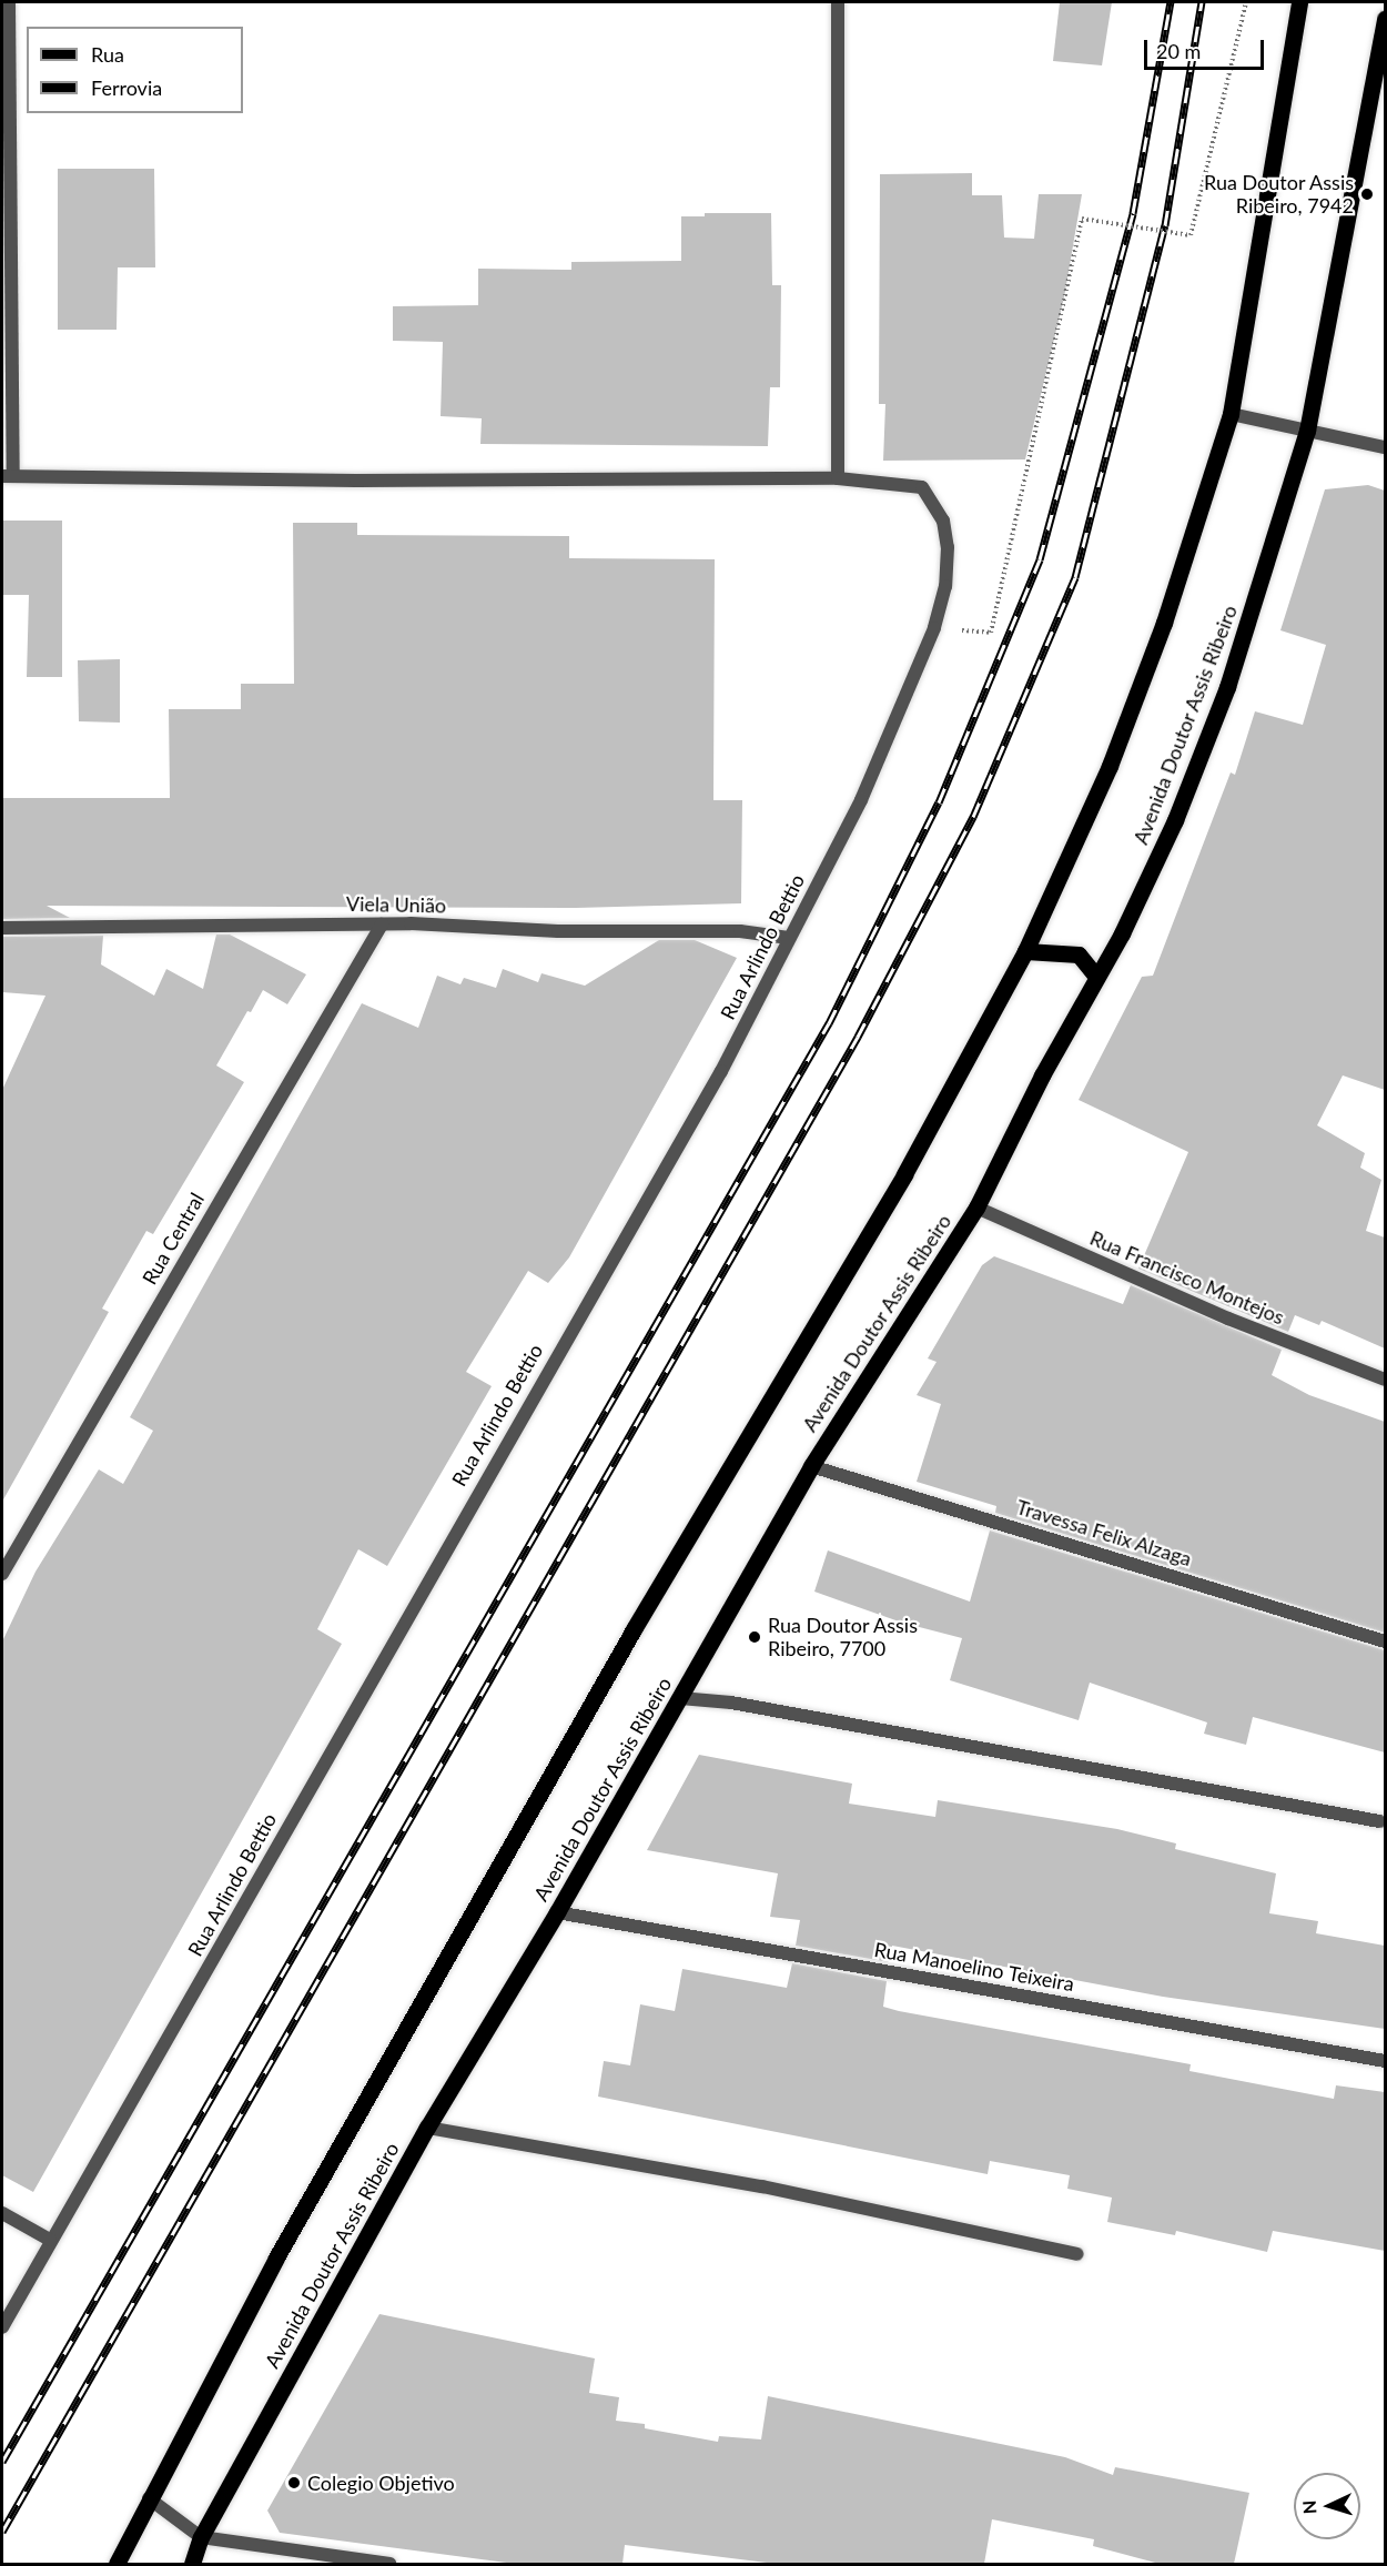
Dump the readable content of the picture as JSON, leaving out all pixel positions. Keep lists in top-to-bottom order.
{
  "streets": {
    "main road": ["Avenida Doutor Assis Ribeiro"],
    "street": [
      "Viela União",
      "Rua Arlindo Bettio",
      "Rua Central",
      "Rua Francisco Montejos",
      "Travessa Felix Alzaga",
      "Rua Manoelino Teixeira"
    ]
  },
  "crossings": [
    ["Avenida Doutor Assis Ribeiro", "Rua Francisco Montejos"],
    ["Avenida Doutor Assis Ribeiro", "Travessa Felix Alzaga"],
    ["Avenida Doutor Assis Ribeiro", "Rua Manoelino Teixeira"],
    ["Viela União", "Rua Arlindo Bettio"],
    ["Viela União", "Rua Central"]
  ],
  "places": ["Rua Doutor Assis Ribeiro, 7942", "Rua Doutor Assis Ribeiro, 7700", "Colegio Objetivo"],
  "legend": ["Rua", "Ferrovia"],
  "scale_bar": "20 m",
  "north": "left"
}
